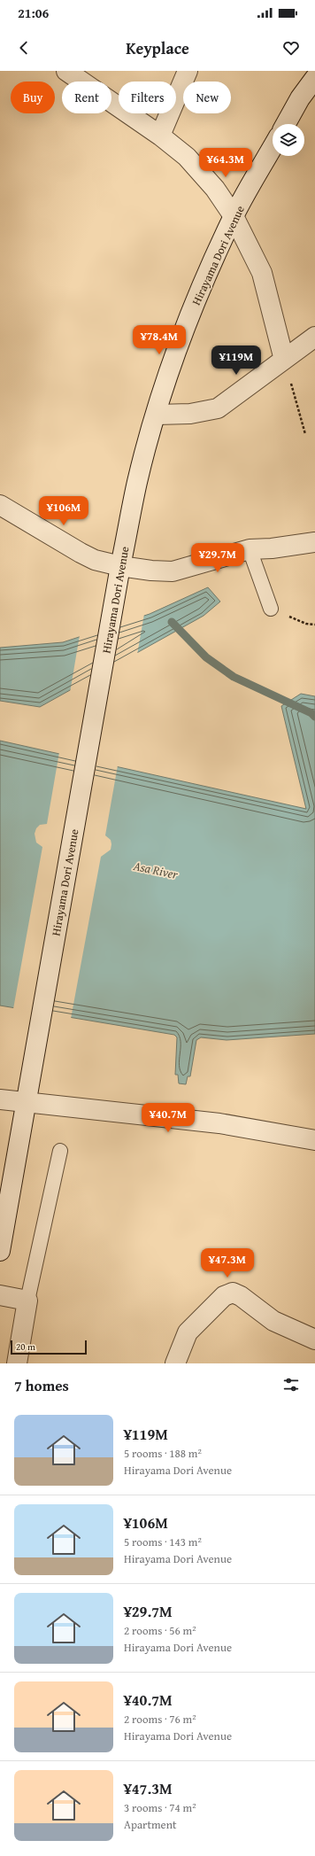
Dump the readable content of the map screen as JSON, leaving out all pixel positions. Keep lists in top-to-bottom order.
{
  "streets": {
    "street": ["Hirayama Dori Avenue"]
  },
  "water": ["Asa River"],
  "scale_bar": "20 m",
  "page": {
    "status": "21:06",
    "header": "Keyplace",
    "chip": [
      "Buy",
      "Rent",
      "Filters",
      "New"
    ],
    "price": [
      "¥64.3M",
      "¥78.4M",
      "¥119M",
      "¥106M",
      "¥29.7M",
      "¥40.7M",
      "¥47.3M"
    ],
    "scale": "20 m",
    "heading": "7 homes",
    "list": [
      {
        "name": "¥119M",
        "note": "5 rooms · 188 m² · Hirayama Dori Avenue"
      },
      {
        "name": "¥106M",
        "note": "5 rooms · 143 m² · Hirayama Dori Avenue"
      },
      {
        "name": "¥29.7M",
        "note": "2 rooms · 56 m² · Hirayama Dori Avenue"
      },
      {
        "name": "¥40.7M",
        "note": "2 rooms · 76 m² · Hirayama Dori Avenue"
      },
      {
        "name": "¥47.3M",
        "note": "3 rooms · 74 m² · Apartment"
      }
    ]
  }
}
